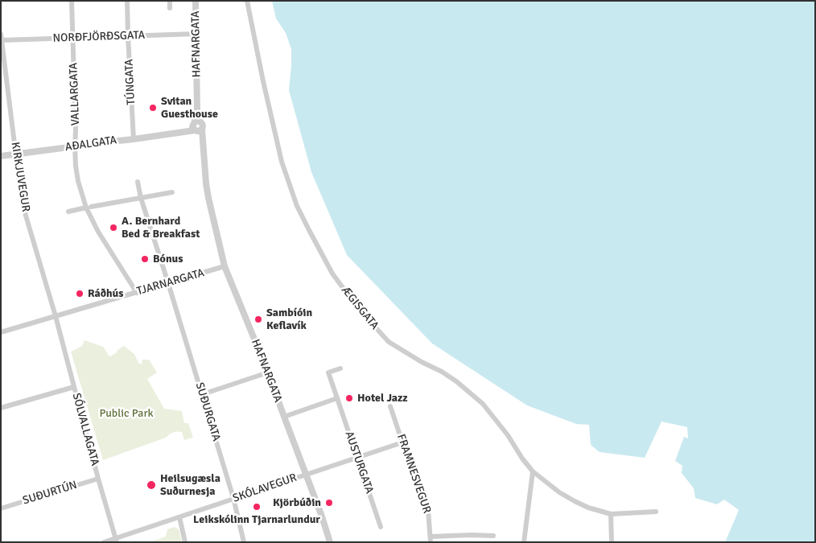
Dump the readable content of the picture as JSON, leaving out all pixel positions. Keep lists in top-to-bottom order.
{
  "streets": {
    "street": [
      "NORÐFJÖRÐSGATA",
      "HAFNARGATA",
      "TÚNGATA",
      "VALLARGATA",
      "AÐALGATA",
      "KIRKJUVEGUR",
      "TJARNARGATA",
      "ÆGISGATA",
      "SUÐURGATA",
      "SÓLVALLAGATA",
      "AUSTURGATA",
      "FRAMNESVEGUR",
      "SKÓLAVEGUR",
      "SUÐURTÚN"
    ]
  },
  "crossings": [
    ["NORÐFJÖRÐSGATA", "HAFNARGATA"],
    ["NORÐFJÖRÐSGATA", "TÚNGATA"],
    ["NORÐFJÖRÐSGATA", "VALLARGATA"],
    ["NORÐFJÖRÐSGATA", "KIRKJUVEGUR"],
    ["HAFNARGATA", "AÐALGATA"],
    ["HAFNARGATA", "TJARNARGATA"],
    ["HAFNARGATA", "SKÓLAVEGUR"],
    ["TÚNGATA", "AÐALGATA"],
    ["VALLARGATA", "AÐALGATA"],
    ["VALLARGATA", "TJARNARGATA"],
    ["AÐALGATA", "KIRKJUVEGUR"],
    ["KIRKJUVEGUR", "TJARNARGATA"],
    ["KIRKJUVEGUR", "SÓLVALLAGATA"],
    ["TJARNARGATA", "SUÐURGATA"],
    ["TJARNARGATA", "SÓLVALLAGATA"],
    ["SUÐURGATA", "SKÓLAVEGUR"],
    ["SÓLVALLAGATA", "SKÓLAVEGUR"],
    ["SÓLVALLAGATA", "SUÐURTÚN"],
    ["AUSTURGATA", "SKÓLAVEGUR"],
    ["FRAMNESVEGUR", "SKÓLAVEGUR"]
  ],
  "parks": ["Public Park"],
  "places": [
    "Svitan Guesthouse",
    "A. Bernhard Bed & Breakfast",
    "Bónus",
    "Ráðhús",
    "Sambíóin Keflavík",
    "Hotel Jazz",
    "Heilsugæsla Suðurnesja",
    "Kjörbúðin",
    "Leikskólinn Tjarnarlundur"
  ]
}
